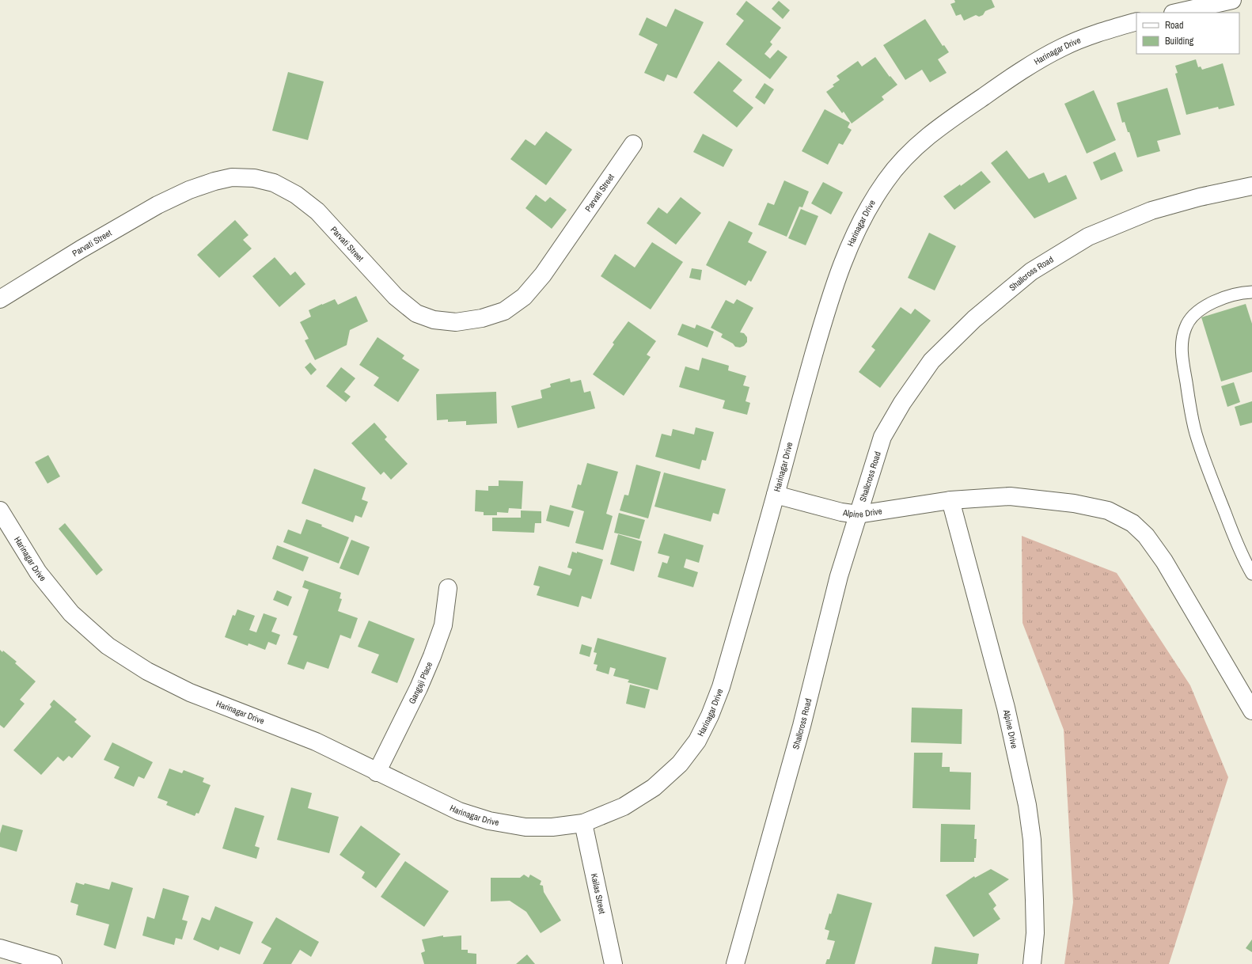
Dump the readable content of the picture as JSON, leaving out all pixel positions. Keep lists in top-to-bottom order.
{
  "streets": {
    "street": [
      "Harinagar Drive",
      "Parvati Street",
      "Shallcross Road",
      "Alpine Drive",
      "Gangaji Place",
      "Kailas Street"
    ]
  },
  "crossings": [
    ["Harinagar Drive", "Alpine Drive"],
    ["Harinagar Drive", "Gangaji Place"],
    ["Harinagar Drive", "Kailas Street"],
    ["Shallcross Road", "Alpine Drive"]
  ],
  "legend": ["Road", "Building"]
}
